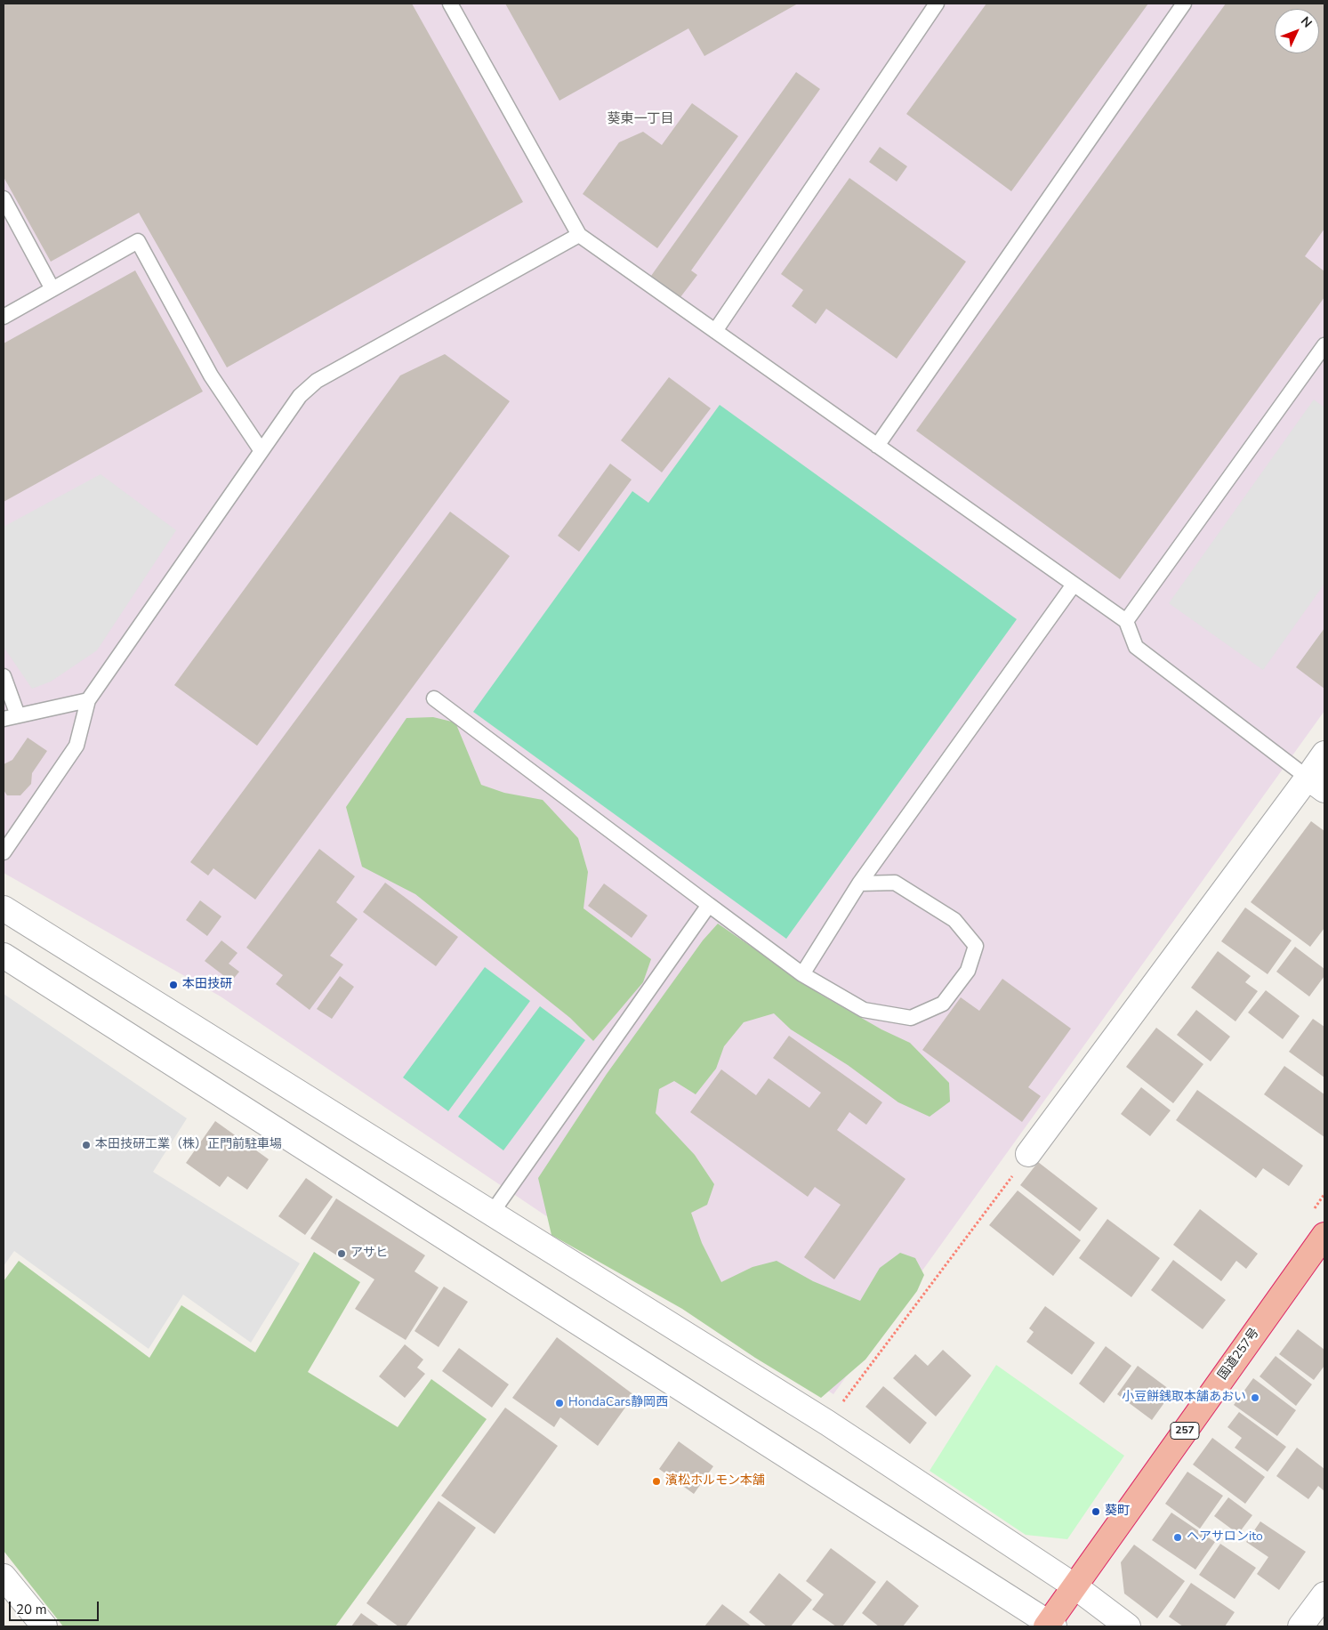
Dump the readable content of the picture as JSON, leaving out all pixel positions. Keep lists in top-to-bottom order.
{
  "streets": {
    "highway": ["国道257号", "257"]
  },
  "districts": ["葵東一丁目"],
  "places": [
    "本田技研",
    "本田技研工業（株）正門前駐車場",
    "アサヒ",
    "小豆餅銭取本舗あおい",
    "HondaCars静岡西",
    "濱松ホルモン本舗",
    "葵町",
    "ヘアサロンito"
  ],
  "scale_bar": "20 m",
  "north": "top right"
}
